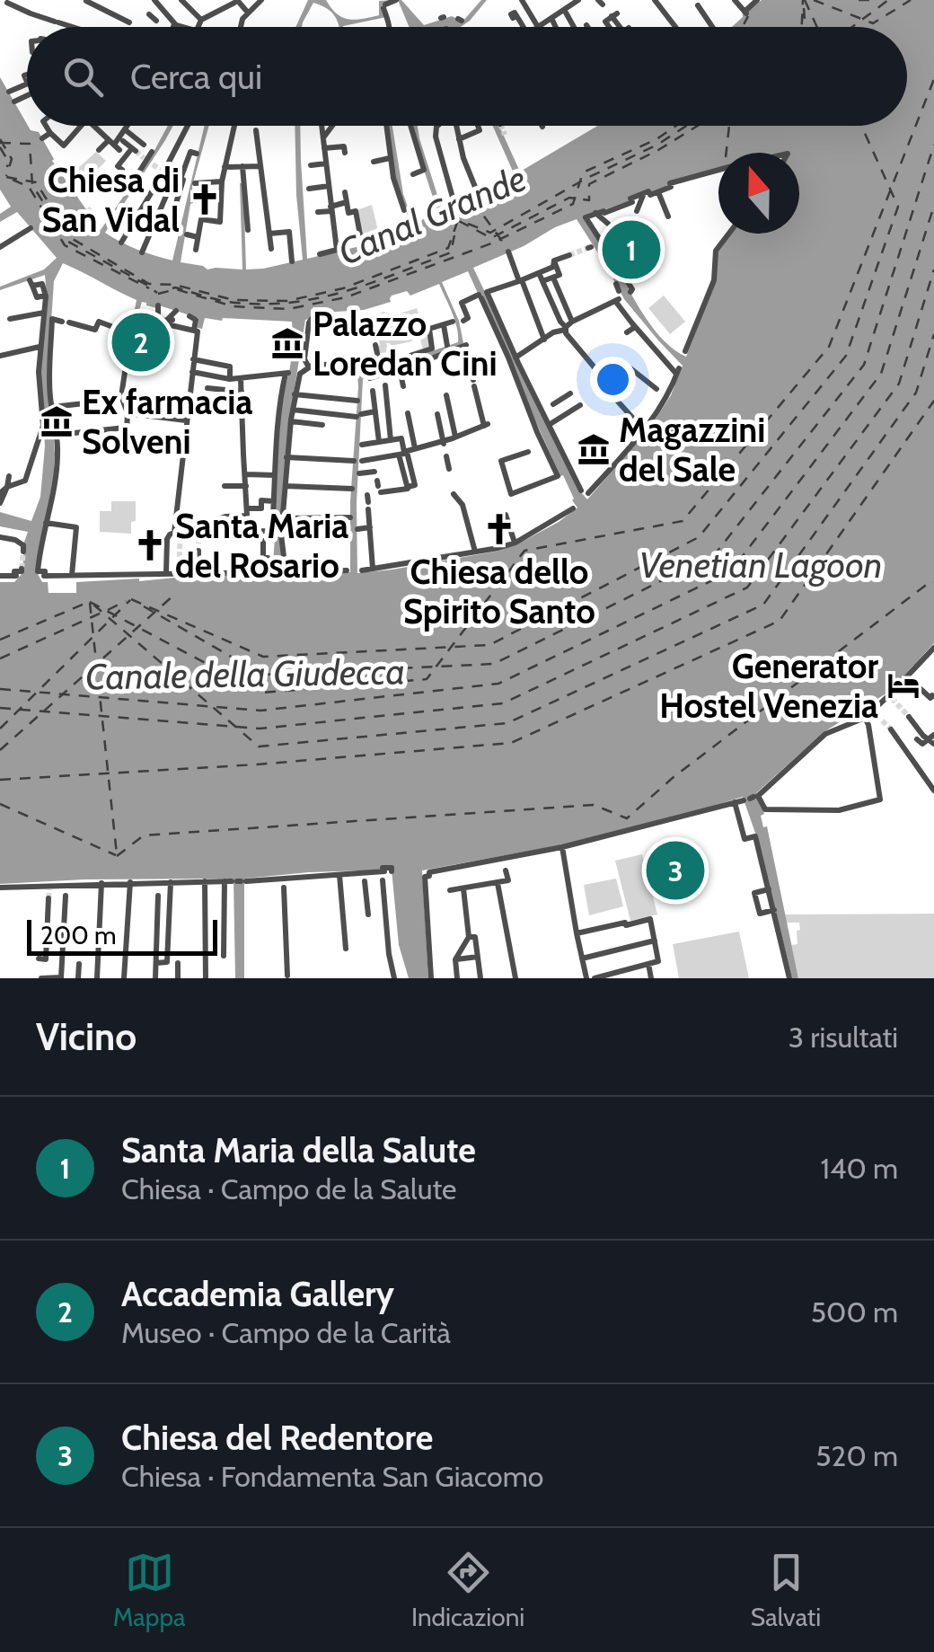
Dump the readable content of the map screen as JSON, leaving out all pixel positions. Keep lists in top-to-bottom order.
{
  "water": ["Canal Grande", "Venetian Lagoon", "Canale della Giudecca"],
  "places": {
    "church": ["Chiesa di San Vidal", "Chiesa dello Spirito Santo", "Santa Maria del Rosario"],
    "museum": ["Palazzo Loredan Cini", "Ex farmacia Solveni", "Magazzini del Sale"],
    "hotel": ["Generator Hostel Venezia"]
  },
  "scale_bar": "200 m",
  "north": "top",
  "page": {
    "search": "Cerca qui",
    "pins": ["1", "2", "3"],
    "scale": "200 m",
    "heading": ["Vicino", "3 risultati"],
    "list": [
      {
        "mark": "1",
        "name": "Santa Maria della Salute",
        "note": "Chiesa · Campo de la Salute",
        "value": "140 m"
      },
      {
        "mark": "2",
        "name": "Accademia Gallery",
        "note": "Museo · Campo de la Carità",
        "value": "500 m"
      },
      {
        "mark": "3",
        "name": "Chiesa del Redentore",
        "note": "Chiesa · Fondamenta San Giacomo",
        "value": "520 m"
      }
    ],
    "nav": ["Mappa", "Indicazioni", "Salvati"]
  }
}
